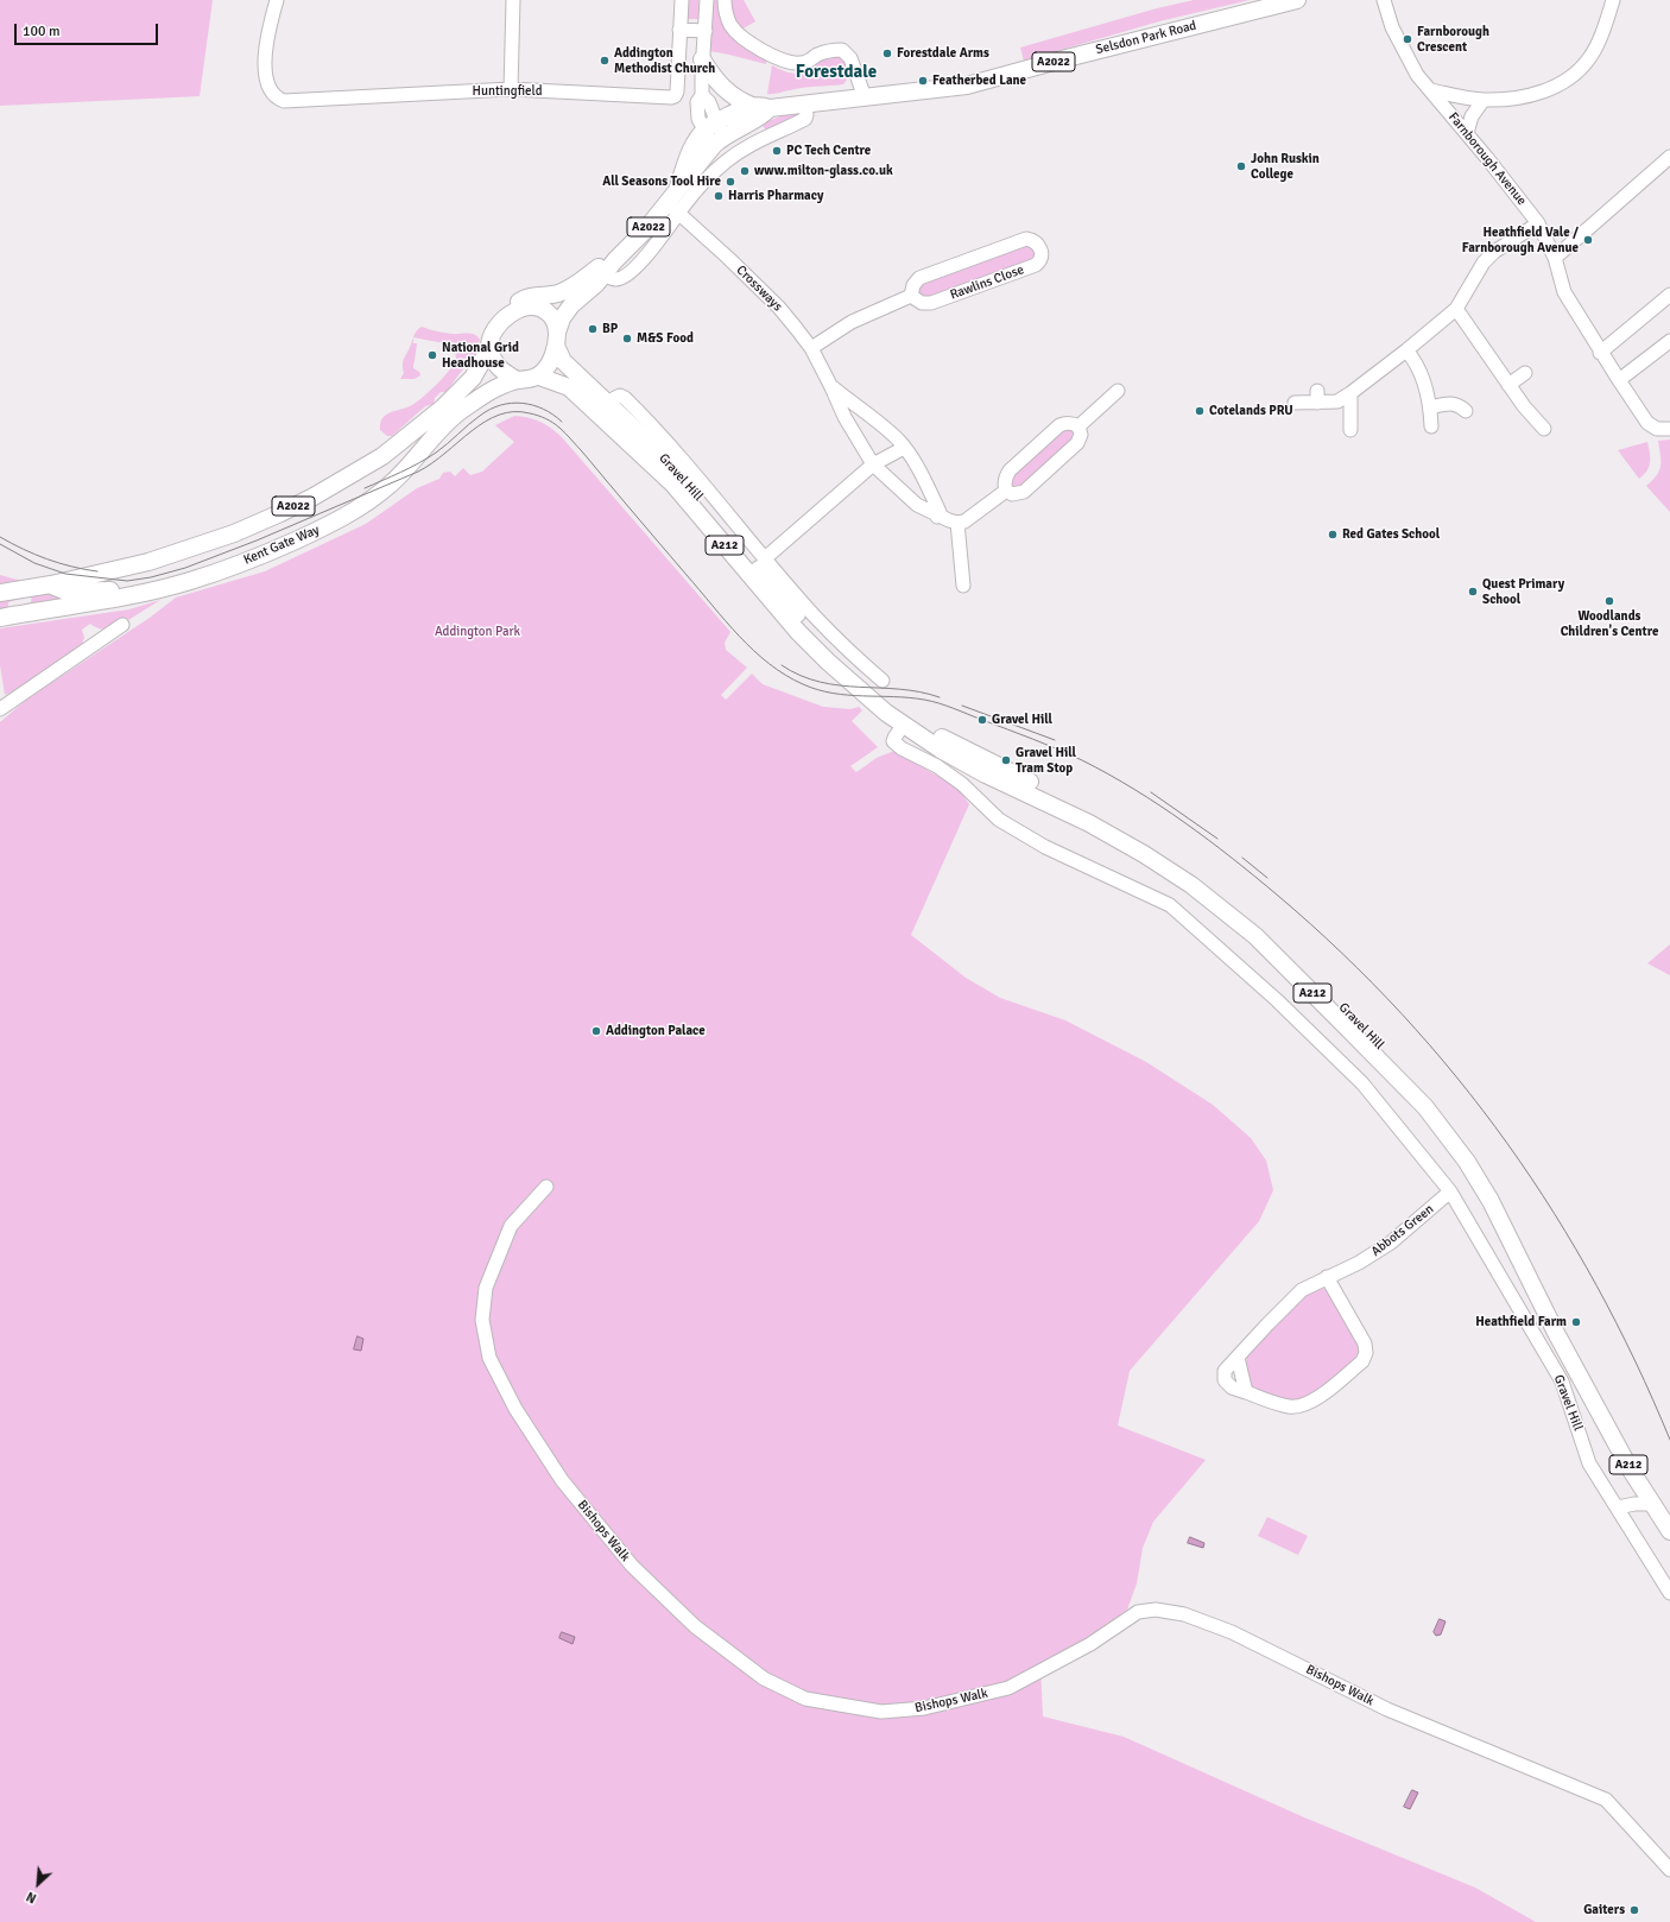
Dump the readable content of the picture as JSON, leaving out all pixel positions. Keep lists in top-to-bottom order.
{
  "streets": {
    "main road": [
      "Selsdon Park Road",
      "A2022",
      "Gravel Hill",
      "Kent Gate Way",
      "A212"
    ],
    "street": [
      "Huntingfield",
      "Farnborough Avenue",
      "Rawlins Close",
      "Crossways",
      "Abbots Green",
      "Bishops Walk"
    ]
  },
  "crossings": [
    ["Selsdon Park Road", "A2022"],
    ["Selsdon Park Road", "Crossways"],
    ["Selsdon Park Road", "Gravel Hill"],
    ["Selsdon Park Road", "Kent Gate Way"],
    ["A2022", "Gravel Hill"],
    ["A2022", "Kent Gate Way"],
    ["Gravel Hill", "Kent Gate Way"],
    ["Gravel Hill", "Abbots Green"]
  ],
  "districts": ["Forestdale"],
  "parks": ["Addington Park"],
  "places": [
    "Farnborough Crescent",
    "Forestdale Arms",
    "Addington Methodist Church",
    "Featherbed Lane",
    "PC Tech Centre",
    "John Ruskin College",
    "www.milton-glass.co.uk",
    "All Seasons Tool Hire",
    "Harris Pharmacy",
    "Heathfield Vale / Farnborough Avenue",
    "BP",
    "M&S Food",
    "National Grid Headhouse",
    "Cotelands PRU",
    "Red Gates School",
    "Quest Primary School",
    "Woodlands Children's Centre",
    "Gravel Hill",
    "Gravel Hill Tram Stop",
    "Addington Palace",
    "Heathfield Farm",
    "Gaiters"
  ],
  "scale_bar": "100 m",
  "north": "bottom left"
}
